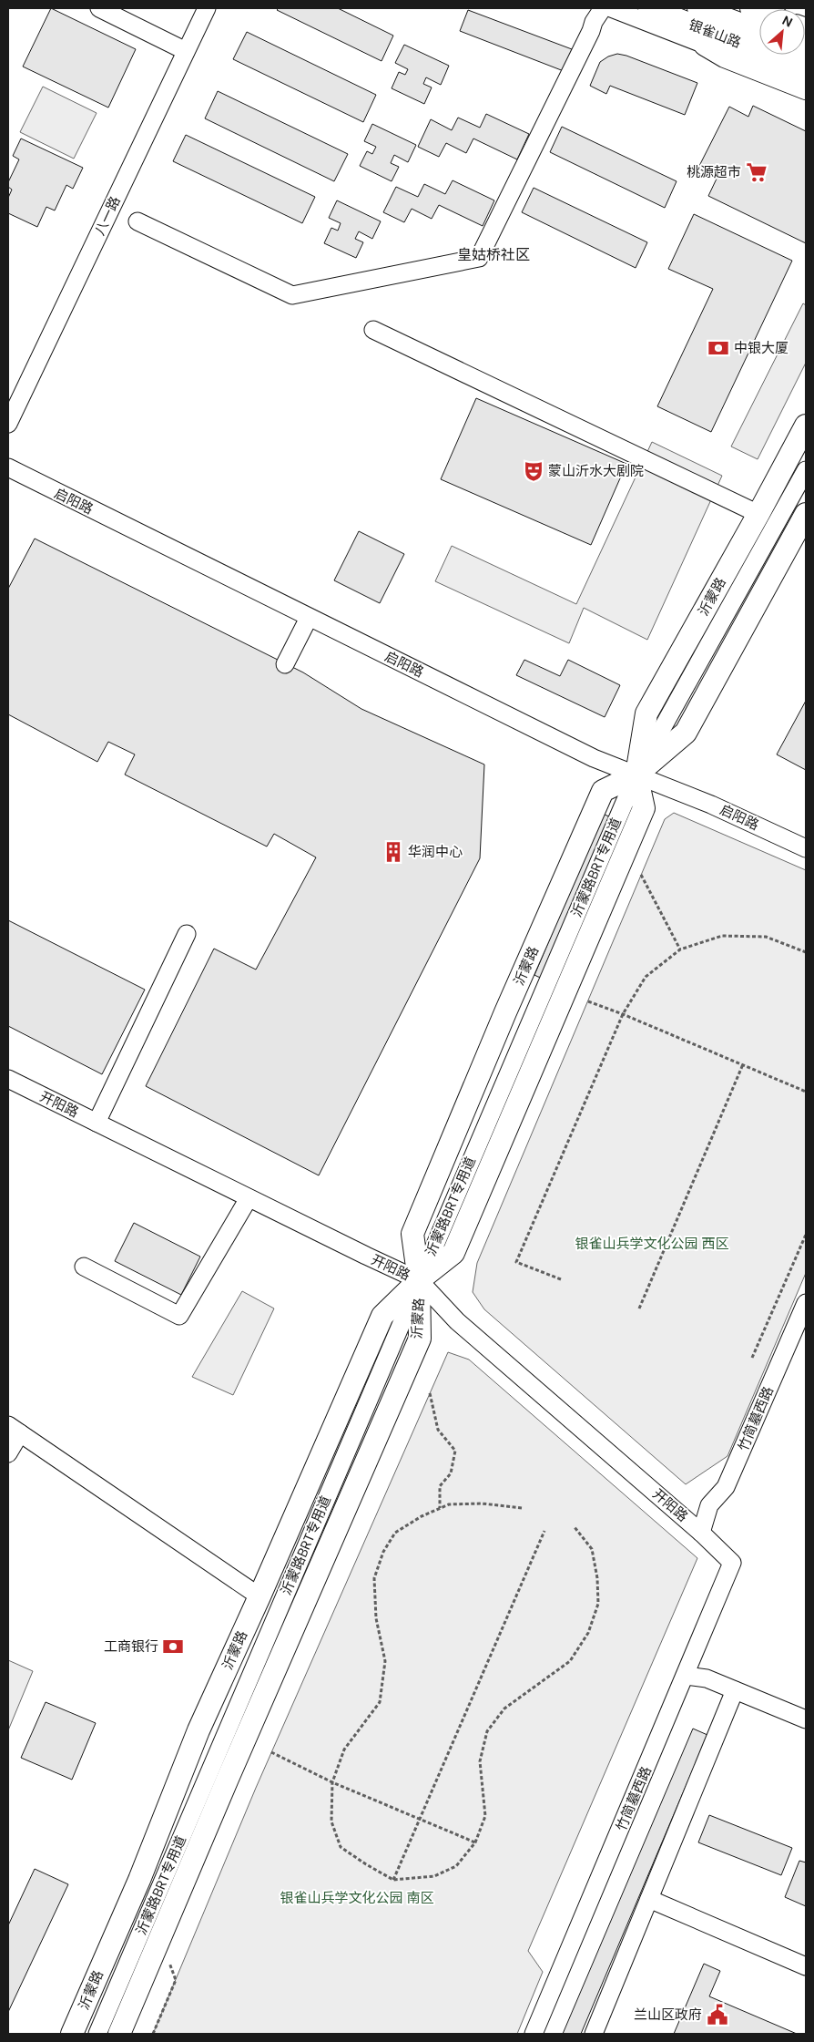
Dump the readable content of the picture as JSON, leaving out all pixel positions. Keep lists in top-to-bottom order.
{
  "streets": {
    "main road": ["银雀山路", "沂蒙路"],
    "street": [
      "八一路",
      "启阳路",
      "沂蒙路BRT专用道",
      "开阳路",
      "竹简墓西路"
    ]
  },
  "crossings": [
    ["启阳路", "沂蒙路"],
    ["沂蒙路", "沂蒙路BRT专用道"],
    ["沂蒙路", "开阳路"],
    ["沂蒙路BRT专用道", "开阳路"],
    ["开阳路", "竹简墓西路"]
  ],
  "districts": ["皇姑桥社区"],
  "parks": ["银雀山兵学文化公园 西区", "银雀山兵学文化公园 南区"],
  "places": {
    "supermarket": ["桃源超市"],
    "bank": ["中银大厦", "工商银行"],
    "theatre": ["蒙山沂水大剧院"],
    "building": ["华润中心"],
    "public building": ["兰山区政府"]
  },
  "north": "top right"
}
